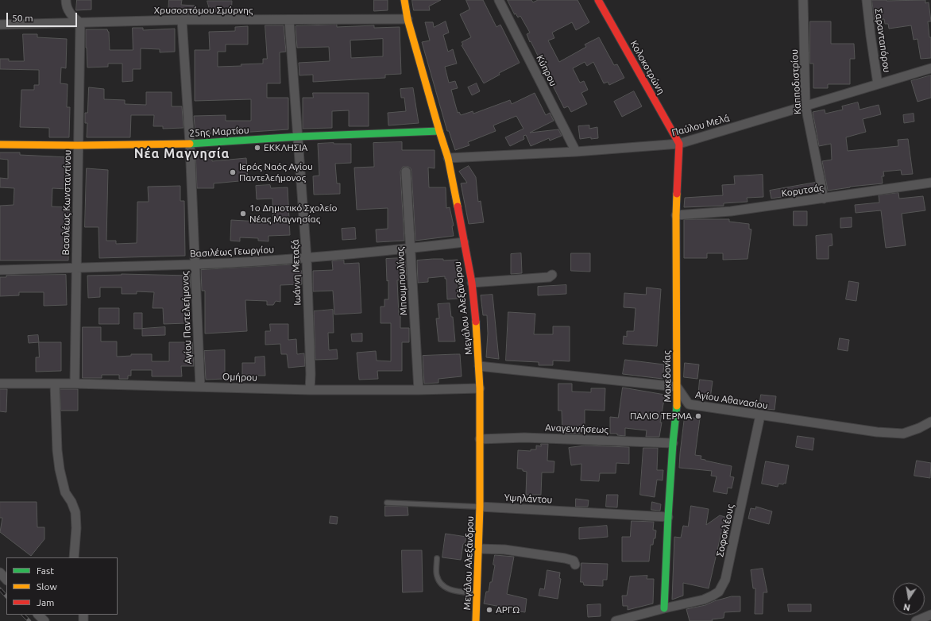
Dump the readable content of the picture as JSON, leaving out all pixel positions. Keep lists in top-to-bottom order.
{
  "streets": {
    "street": [
      "Χρυσοστόμου Σμύρνης",
      "Σαρανταπόρου",
      "Κολοκοτρώνη",
      "Κύπρου",
      "Καπποδιστρίου",
      "Παύλου Μελά",
      "25ης Μαρτίου",
      "Κορυτσάς",
      "Βασιλέως Κωνσταντίνου",
      "Βασιλέως Γεωργίου",
      "Ιωάννη Μεταξά",
      "Μπουμπουλίνας",
      "Μεγάλου Αλεξάνδρου",
      "Αγίου Παντελεήμονος",
      "Μακεδονίας",
      "Ομήρου",
      "Αγίου Αθανασίου",
      "Αναγεννήσεως",
      "Υψηλάντου",
      "Σοφοκλέους"
    ]
  },
  "crossings": [
    ["Χρυσοστόμου Σμύρνης", "Βασιλέως Κωνσταντίνου"],
    ["Χρυσοστόμου Σμύρνης", "Ιωάννη Μεταξά"],
    ["Χρυσοστόμου Σμύρνης", "Μεγάλου Αλεξάνδρου"],
    ["Χρυσοστόμου Σμύρνης", "Αγίου Παντελεήμονος"],
    ["Σαρανταπόρου", "Παύλου Μελά"],
    ["Κολοκοτρώνη", "Παύλου Μελά"],
    ["Κολοκοτρώνη", "Μακεδονίας"],
    ["Κύπρου", "Παύλου Μελά"],
    ["Καπποδιστρίου", "Παύλου Μελά"],
    ["Καπποδιστρίου", "Κορυτσάς"],
    ["Παύλου Μελά", "Μεγάλου Αλεξάνδρου"],
    ["Παύλου Μελά", "Μακεδονίας"],
    ["25ης Μαρτίου", "Βασιλέως Κωνσταντίνου"],
    ["25ης Μαρτίου", "Ιωάννη Μεταξά"],
    ["25ης Μαρτίου", "Μεγάλου Αλεξάνδρου"],
    ["25ης Μαρτίου", "Αγίου Παντελεήμονος"],
    ["Κορυτσάς", "Μακεδονίας"],
    ["Βασιλέως Κωνσταντίνου", "Βασιλέως Γεωργίου"],
    ["Βασιλέως Κωνσταντίνου", "Ομήρου"],
    ["Βασιλέως Γεωργίου", "Ιωάννη Μεταξά"],
    ["Βασιλέως Γεωργίου", "Μπουμπουλίνας"],
    ["Βασιλέως Γεωργίου", "Μεγάλου Αλεξάνδρου"],
    ["Βασιλέως Γεωργίου", "Αγίου Παντελεήμονος"],
    ["Ιωάννη Μεταξά", "Ομήρου"],
    ["Μπουμπουλίνας", "Ομήρου"],
    ["Μεγάλου Αλεξάνδρου", "Ομήρου"],
    ["Μεγάλου Αλεξάνδρου", "Αναγεννήσεως"],
    ["Μεγάλου Αλεξάνδρου", "Υψηλάντου"],
    ["Αγίου Παντελεήμονος", "Ομήρου"],
    ["Μακεδονίας", "Αγίου Αθανασίου"],
    ["Μακεδονίας", "Αναγεννήσεως"],
    ["Μακεδονίας", "Υψηλάντου"],
    ["Μακεδονίας", "Σοφοκλέους"],
    ["Αγίου Αθανασίου", "Σοφοκλέους"]
  ],
  "districts": ["Νέα Μαγνησία"],
  "places": [
    "ΕΚΚΛΗΣΙΑ",
    "Ιερός Ναός Αγίου Παντελεήμονος",
    "1ο Δημοτικό Σχολείο Νέας Μαγνησίας",
    "ΠΑΛΙΟ ΤΕΡΜΑ",
    "ΑΡΓΩ"
  ],
  "legend": ["Fast", "Slow", "Jam"],
  "scale_bar": "50 m",
  "north": "bottom"
}
